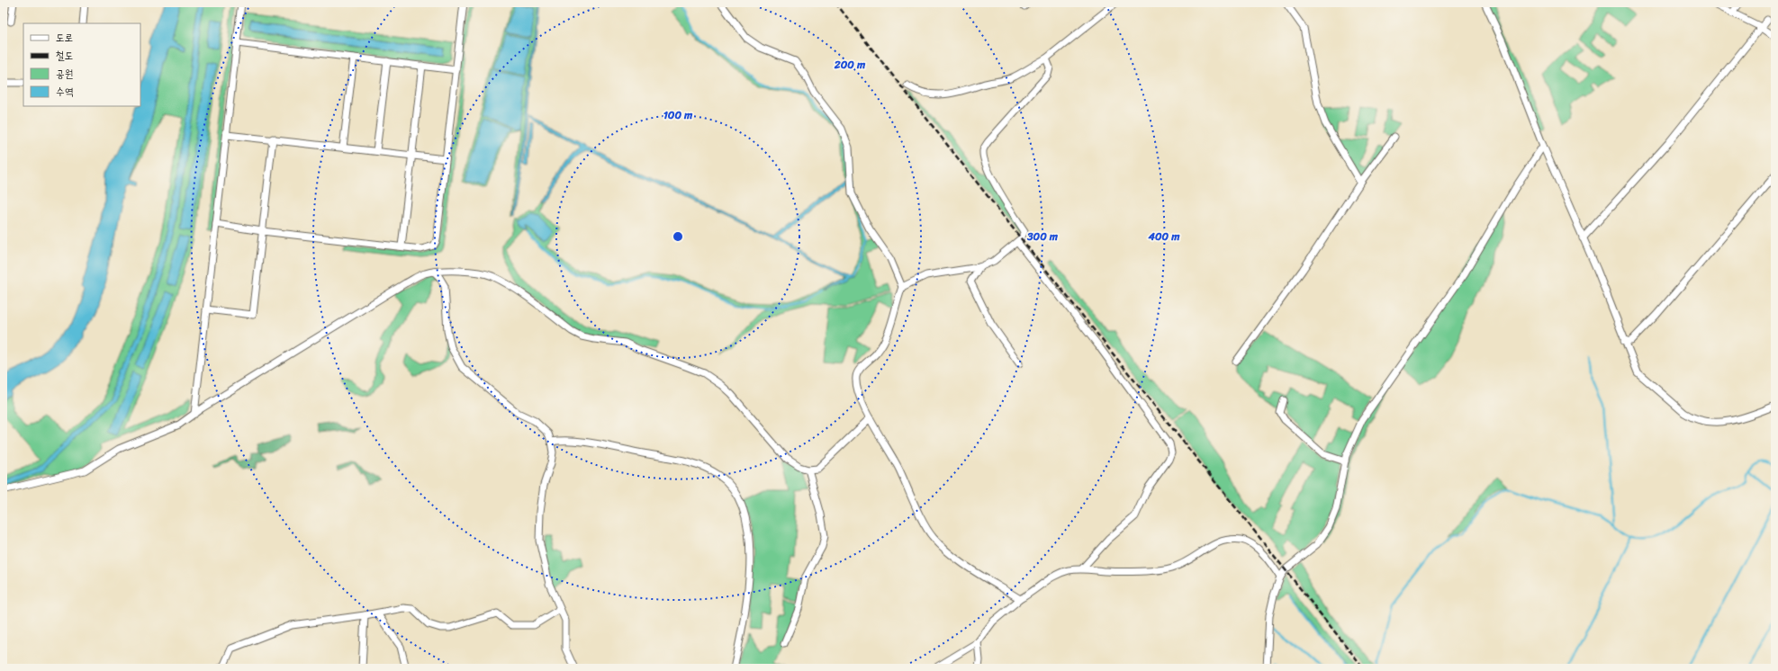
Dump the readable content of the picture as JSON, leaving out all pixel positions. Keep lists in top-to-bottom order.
{
  "legend": [
    "도로",
    "철도",
    "공원",
    "수역"
  ],
  "rings": [
    "200 m",
    "100 m",
    "300 m",
    "400 m"
  ]
}
